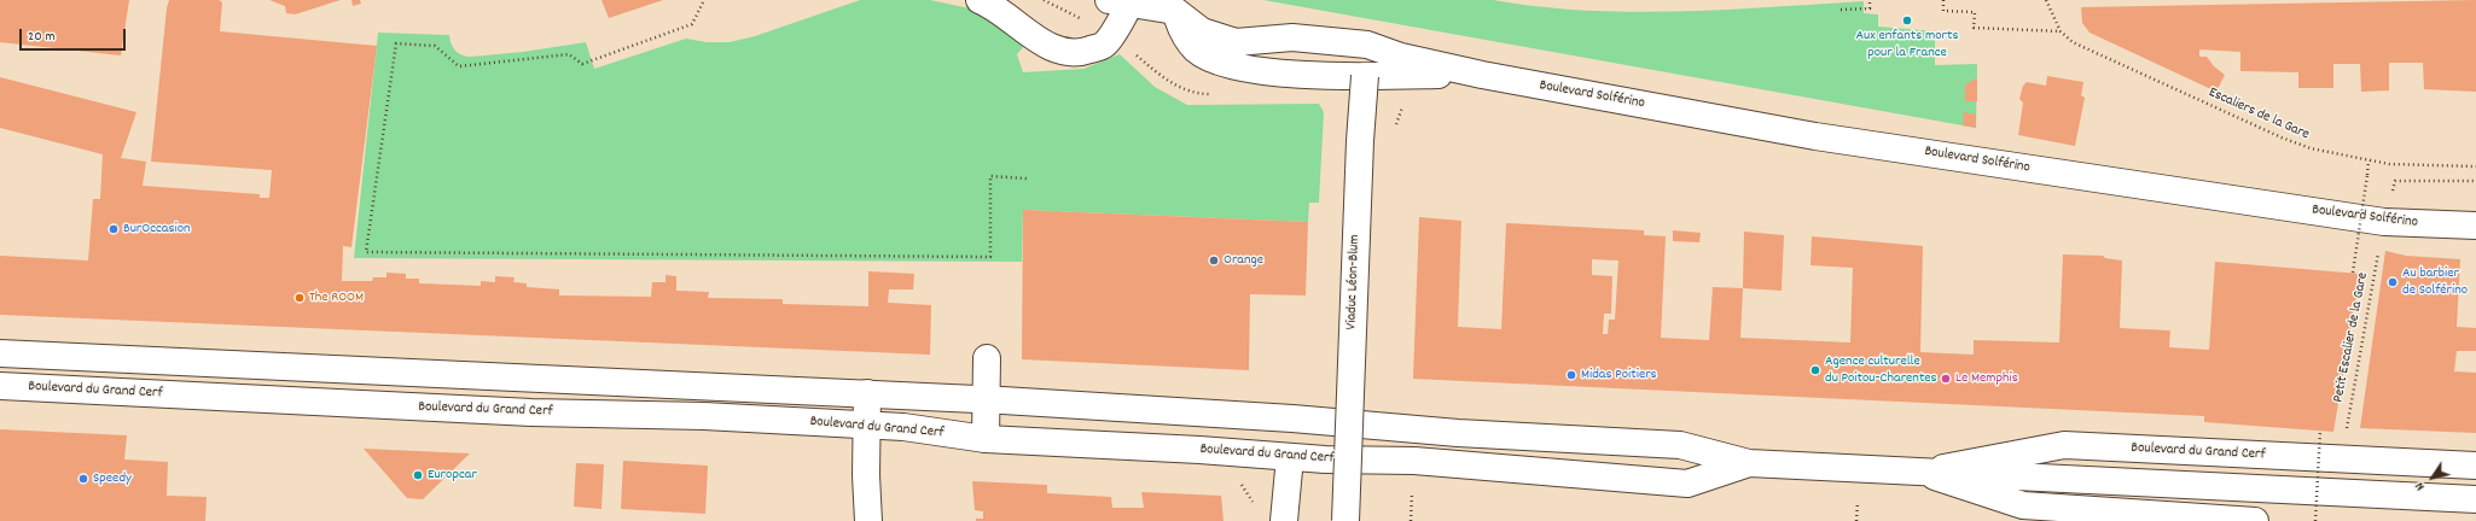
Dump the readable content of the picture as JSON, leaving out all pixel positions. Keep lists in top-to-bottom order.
{
  "streets": {
    "main road": ["Boulevard Solférino", "Viaduc Léon-Blum", "Boulevard du Grand Cerf"],
    "path": ["Escaliers de la Gare", "Petit Escalier de la Gare"]
  },
  "crossings": [
    ["Boulevard Solférino", "Viaduc Léon-Blum"]
  ],
  "places": [
    "Aux enfants morts pour la France",
    "BurOccasion",
    "Orange",
    "Au barbier de Solférino",
    "The ROOM",
    "Agence culturelle du Poitou-Charentes",
    "Midas Poitiers",
    "Le Memphis",
    "Europcar",
    "Speedy"
  ],
  "scale_bar": "20 m",
  "north": "bottom left"
}
